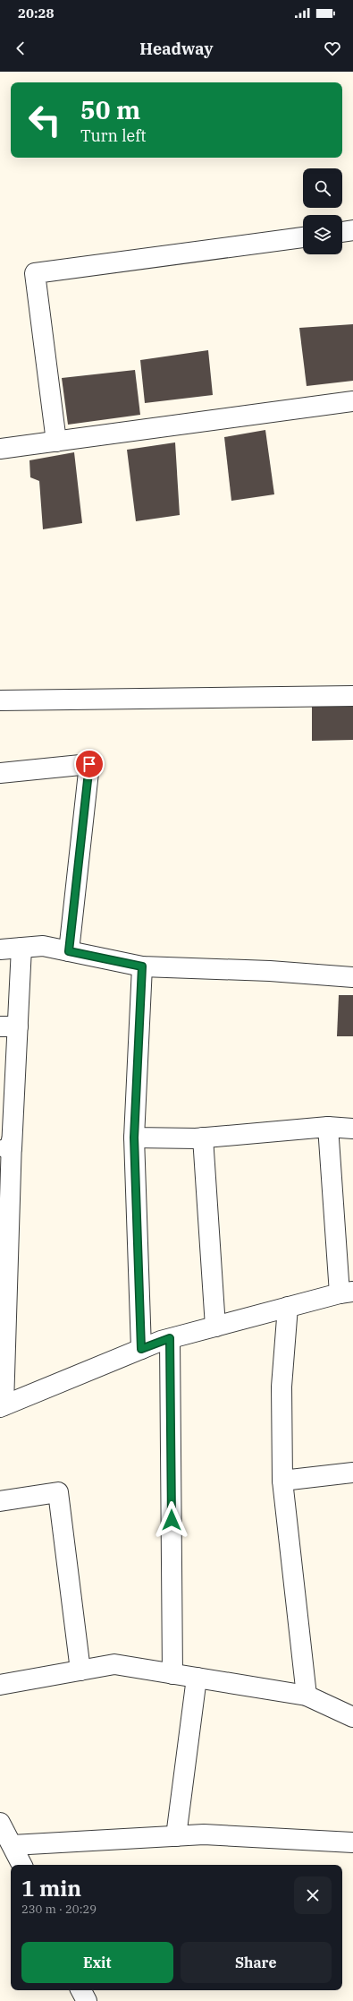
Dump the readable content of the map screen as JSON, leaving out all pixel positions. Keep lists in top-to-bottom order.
{
  "page": {
    "status": "20:28",
    "header": "Headway",
    "turn": ["50 m", "Turn left"],
    "heading": ["1 min", "230 m · 20:29"],
    "buttons": ["Exit", "Share"]
  }
}
